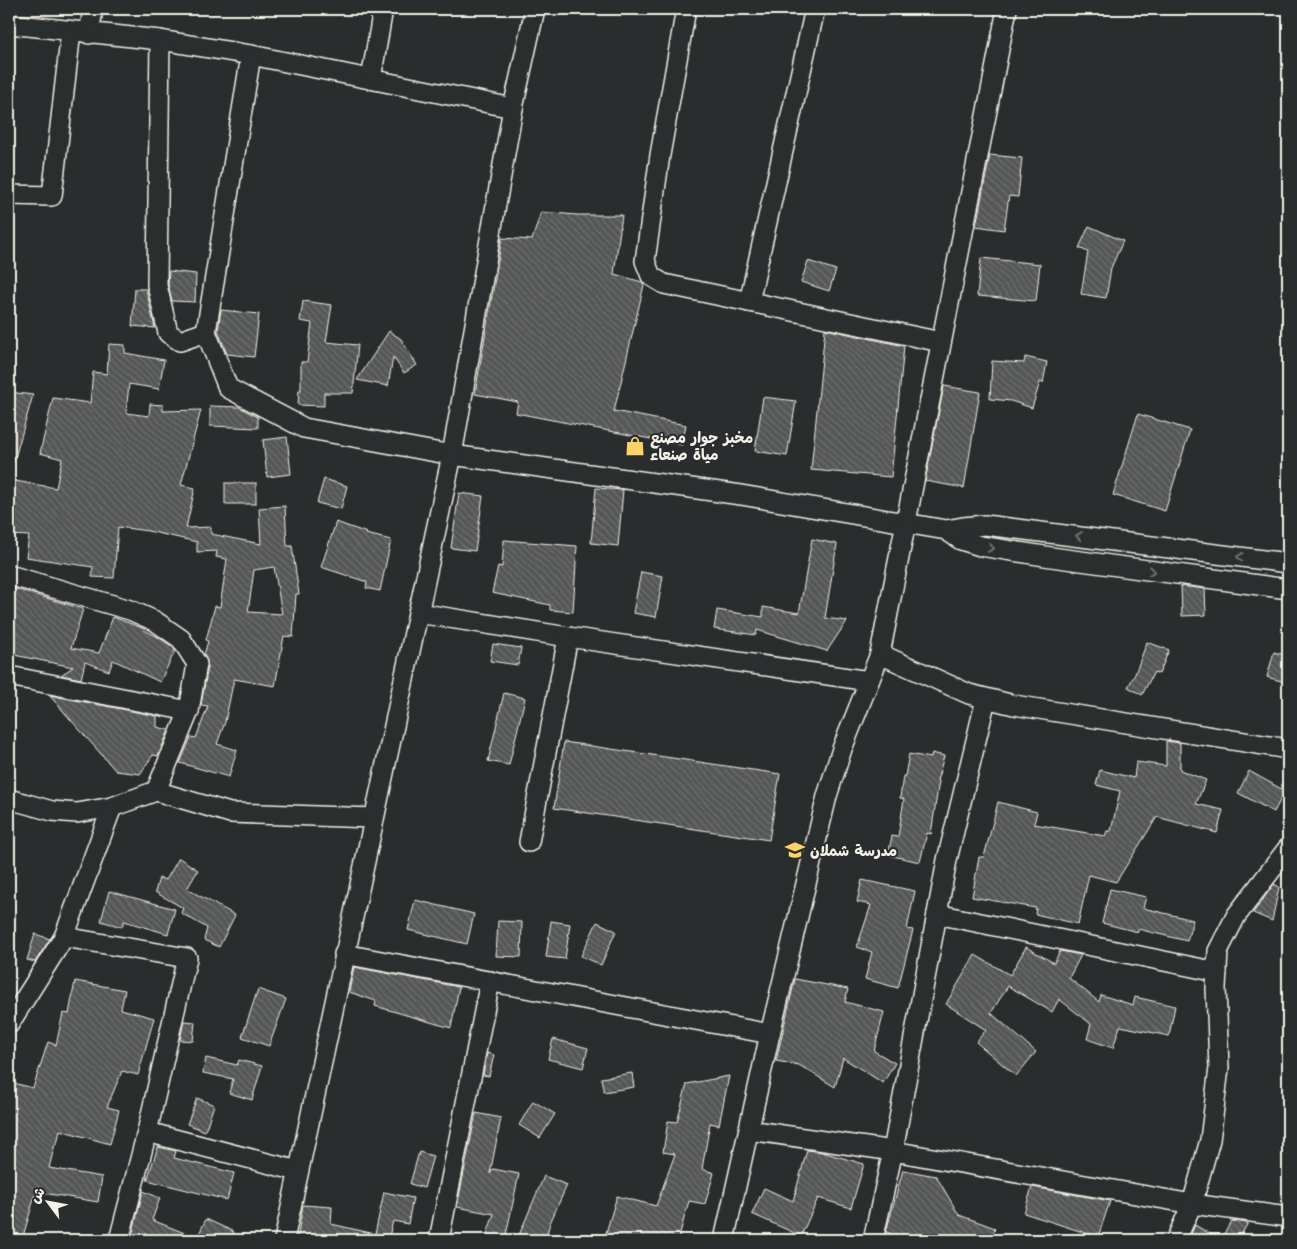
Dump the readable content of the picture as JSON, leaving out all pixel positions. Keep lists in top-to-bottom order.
{
  "places": {
    "shop": ["مخبز جوار مصنع مياة صنعاء"],
    "school or university": ["مدرسة شملان"]
  },
  "north": "top left"
}
